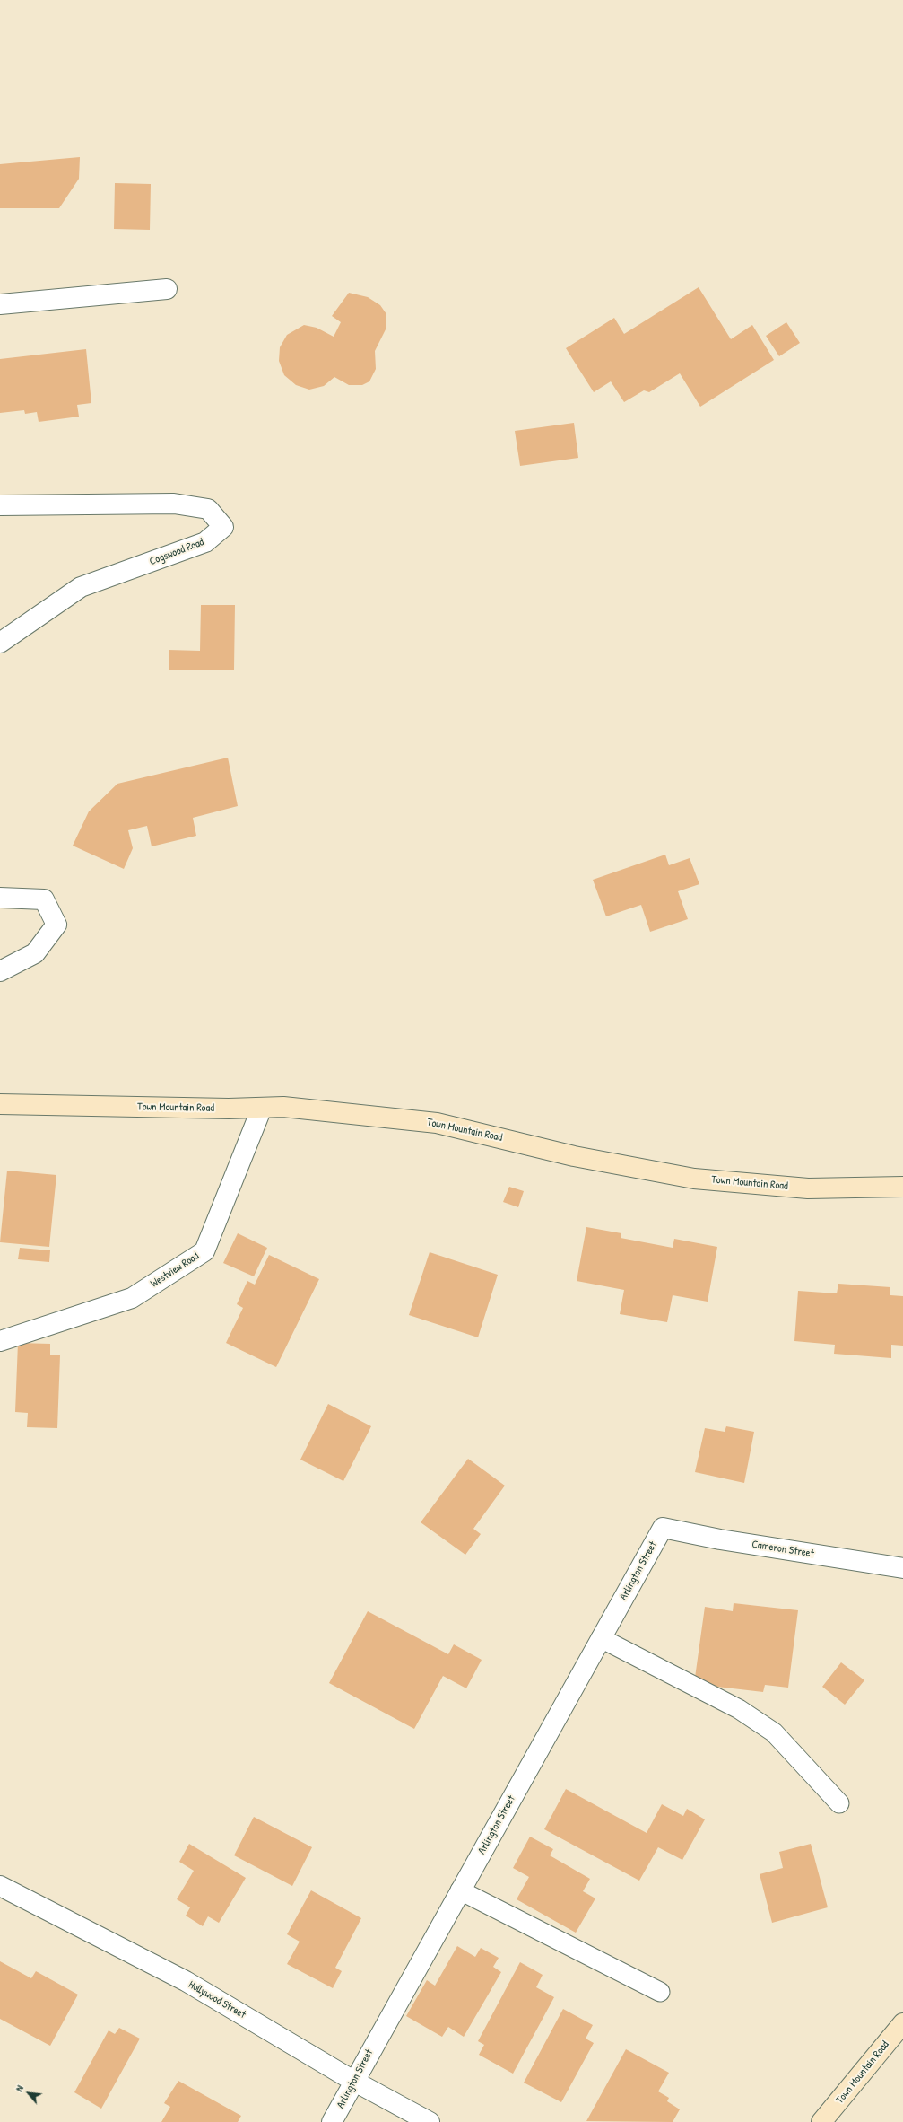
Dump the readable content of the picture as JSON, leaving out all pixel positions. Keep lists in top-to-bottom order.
{
  "streets": {
    "main road": ["Town Mountain Road"],
    "street": [
      "Cogswood Road",
      "Westview Road",
      "Cameron Street",
      "Arlington Street",
      "Hollywood Street"
    ]
  },
  "crossings": [
    ["Town Mountain Road", "Westview Road"],
    ["Cameron Street", "Arlington Street"],
    ["Arlington Street", "Hollywood Street"]
  ],
  "north": "top left"
}
